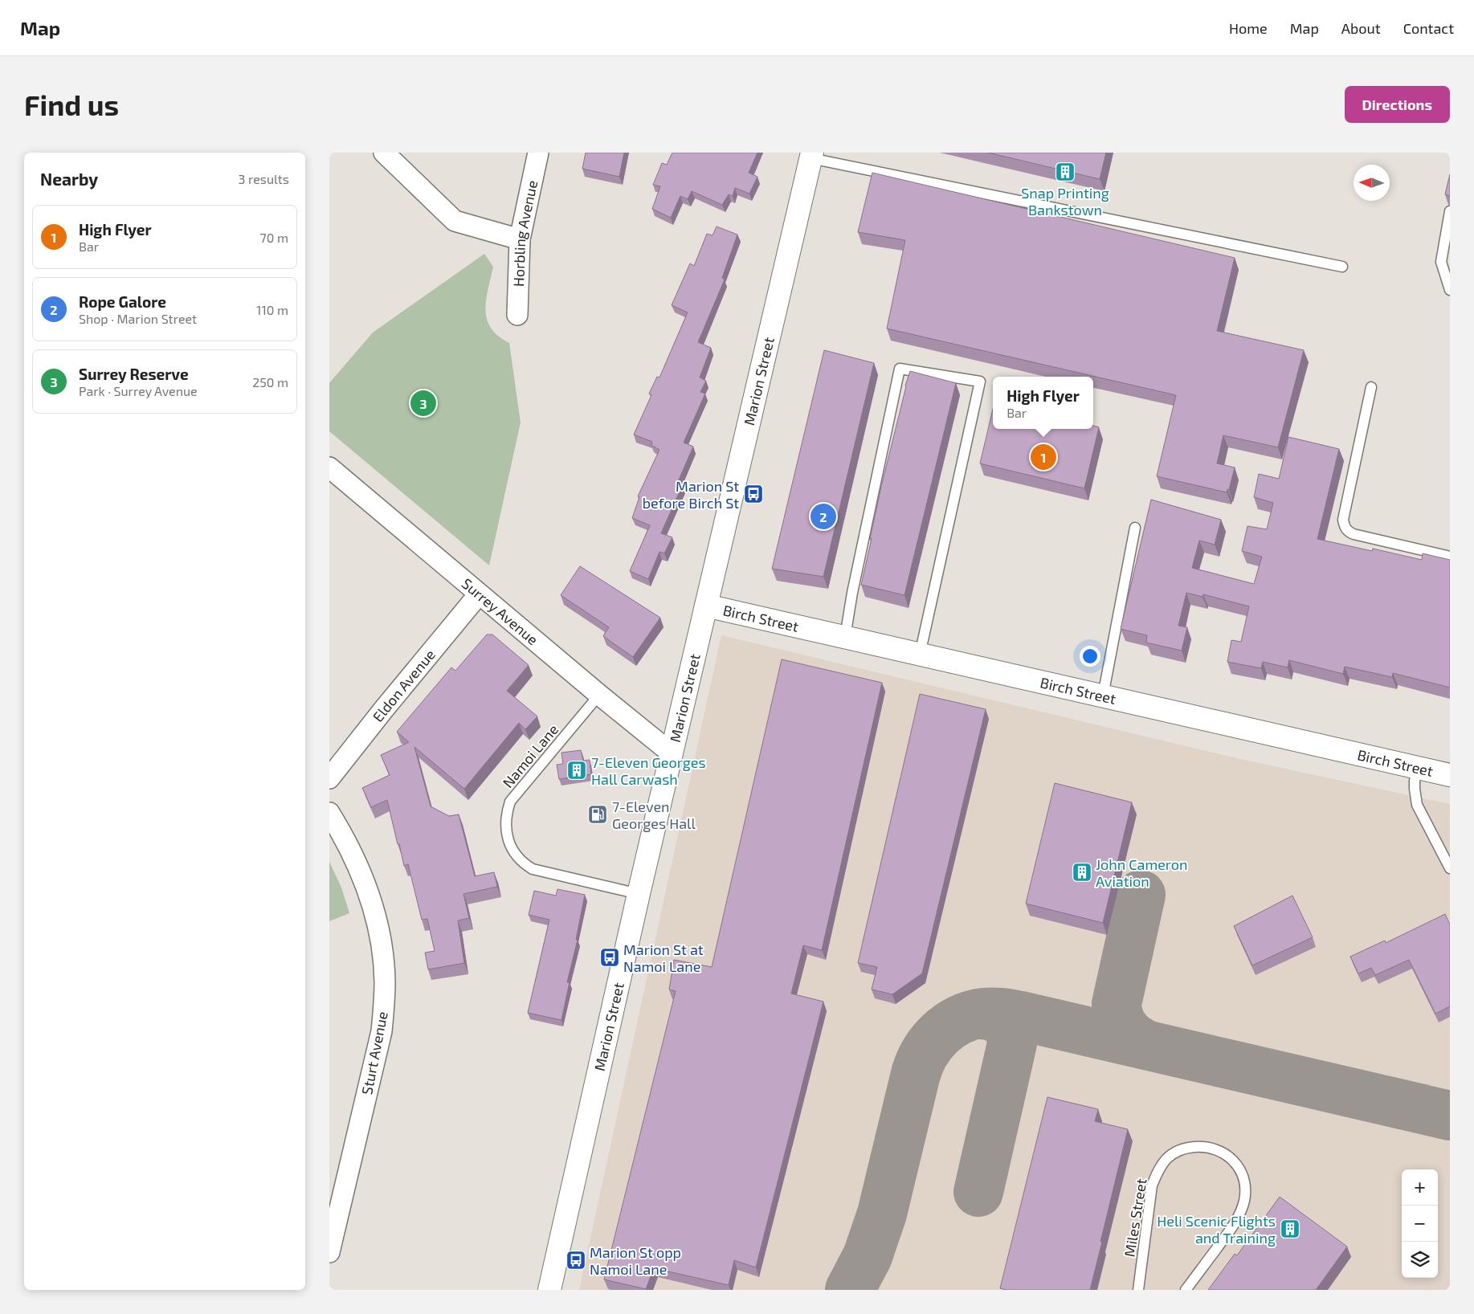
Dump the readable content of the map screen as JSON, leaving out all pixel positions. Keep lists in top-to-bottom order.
{
  "streets": {
    "main road": ["Marion Street", "Birch Street"],
    "street": [
      "Horbling Avenue",
      "Surrey Avenue",
      "Eldon Avenue",
      "Sturt Avenue"
    ],
    "lane": ["Namoi Lane", "Miles Street"]
  },
  "crossings": [
    ["Marion Street", "Surrey Avenue"],
    ["Marion Street", "Birch Street"],
    ["Marion Street", "Namoi Lane"],
    ["Surrey Avenue", "Eldon Avenue"],
    ["Surrey Avenue", "Namoi Lane"]
  ],
  "places": {
    "building": [
      "Snap Printing Bankstown",
      "7-Eleven Georges Hall Carwash",
      "John Cameron Aviation",
      "Heli Scenic Flights and Training"
    ],
    "bus stop": ["Marion St before Birch St", "Marion St at Namoi Lane", "Marion St opp Namoi Lane"],
    "fuel station": ["7-Eleven Georges Hall"]
  },
  "north": "left",
  "page": {
    "header": "Map",
    "nav": [
      "Home",
      "Map",
      "About",
      "Contact"
    ],
    "buttons": "Directions",
    "title": "Find us",
    "heading": ["Nearby", "3 results"],
    "list": [
      {
        "mark": "1",
        "name": "High Flyer",
        "note": "Bar",
        "value": "70 m"
      },
      {
        "mark": "2",
        "name": "Rope Galore",
        "note": "Shop · Marion Street",
        "value": "110 m"
      },
      {
        "mark": "3",
        "name": "Surrey Reserve",
        "note": "Park · Surrey Avenue",
        "value": "250 m"
      }
    ],
    "popup": ["High Flyer", "Bar"],
    "pins": ["3", "1", "2"],
    "map_buttons": ["+", "−"]
  }
}
